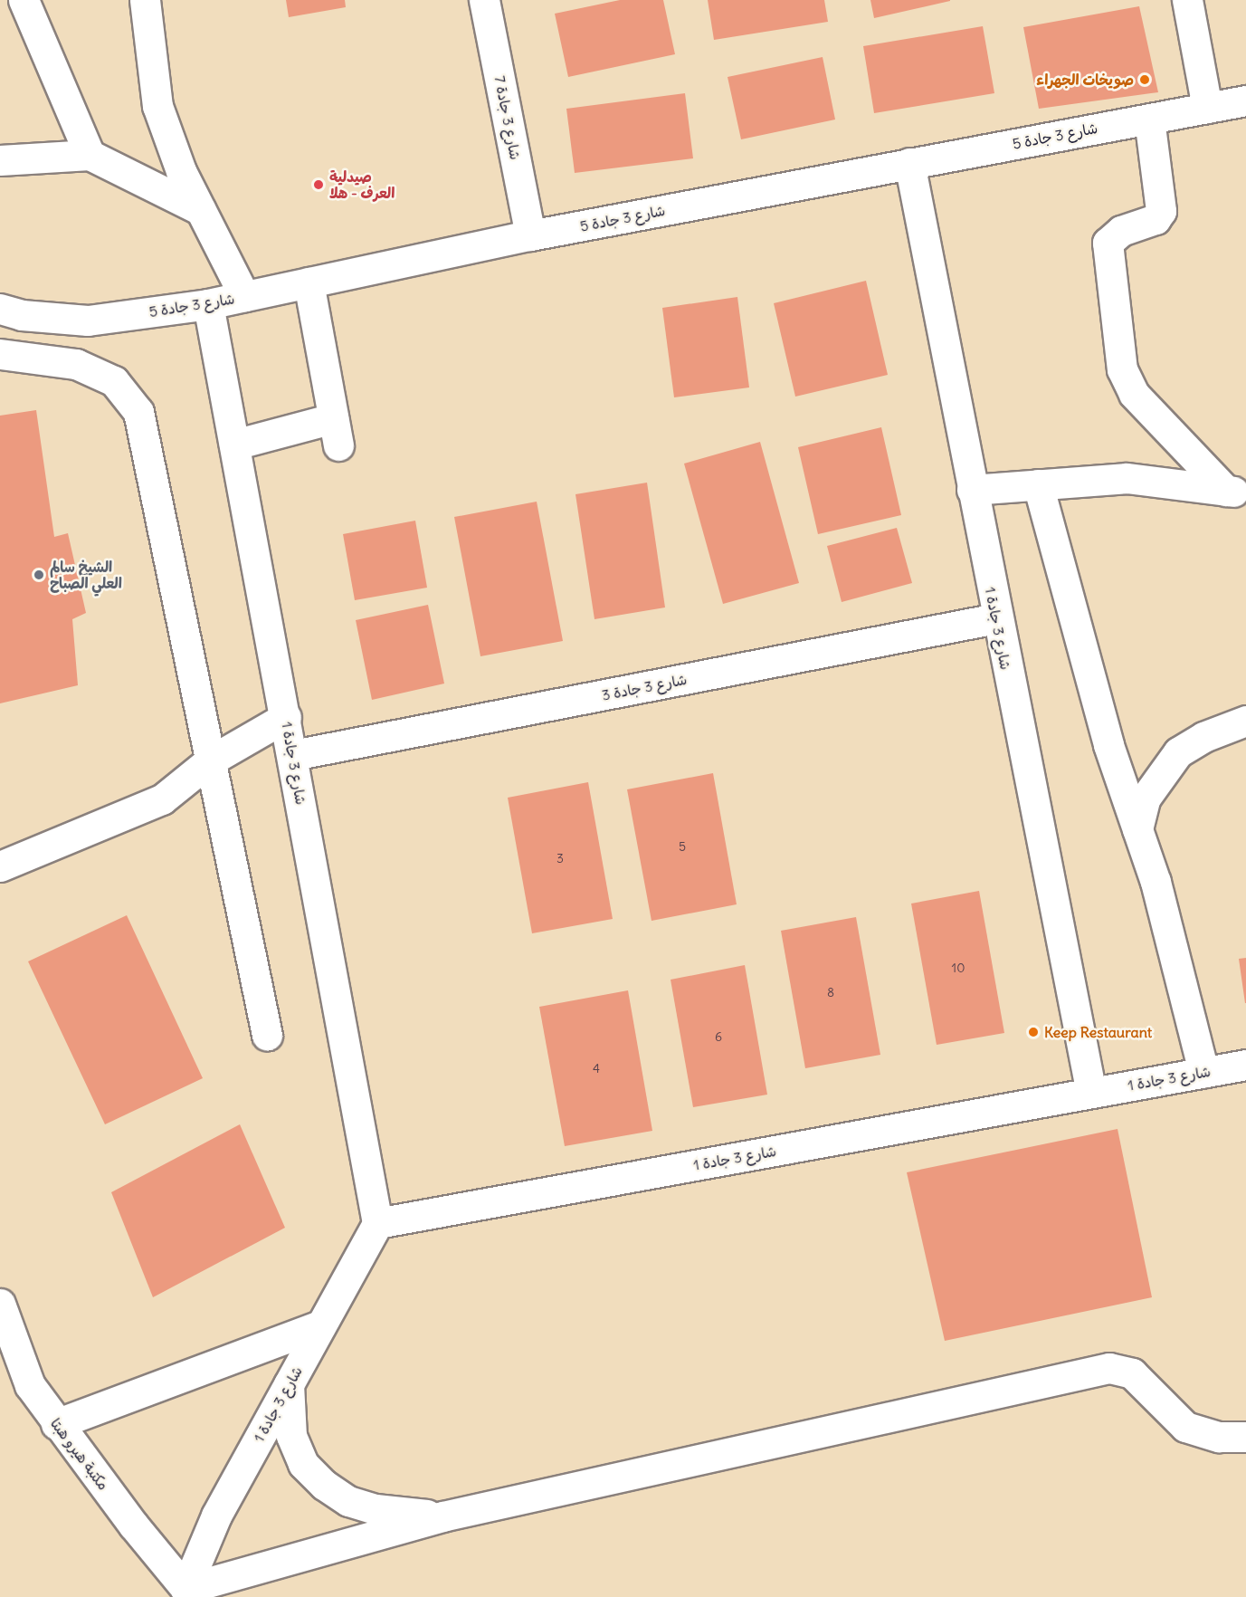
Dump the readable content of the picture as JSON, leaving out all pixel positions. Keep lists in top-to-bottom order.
{
  "streets": {
    "street": [
      "شارع 3 جادة 7",
      "شارع 3 جادة 5",
      "شارع 3 جادة 1",
      "شارع 3 جادة 3",
      "مكتبة هيرو هبتا"
    ]
  },
  "crossings": [
    ["شارع 3 جادة 7", "شارع 3 جادة 5"],
    ["شارع 3 جادة 5", "شارع 3 جادة 1"],
    ["شارع 3 جادة 1", "شارع 3 جادة 3"],
    ["شارع 3 جادة 1", "مكتبة هيرو هبتا"]
  ],
  "places": [
    "صويخات الجهراء",
    "صيدلية العرف - هلا",
    "الشيخ سالم العلي الصباح",
    "Keep Restaurant"
  ],
  "house_numbers": [
    "5",
    "3",
    "10",
    "8",
    "6",
    "4"
  ]
}
